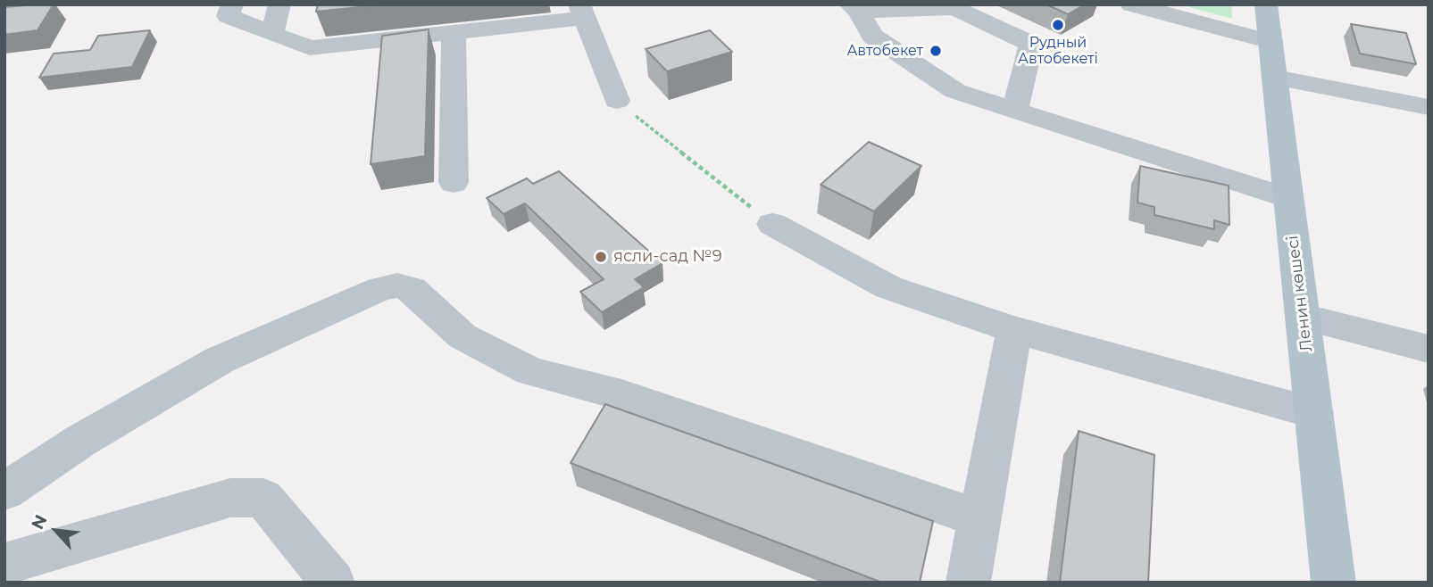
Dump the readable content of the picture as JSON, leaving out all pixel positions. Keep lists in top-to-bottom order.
{
  "streets": {
    "main road": ["Ленин көшесі"]
  },
  "places": ["Рудный Автобекеті", "Автобекет", "ясли-сад №9"],
  "north": "top left"
}
